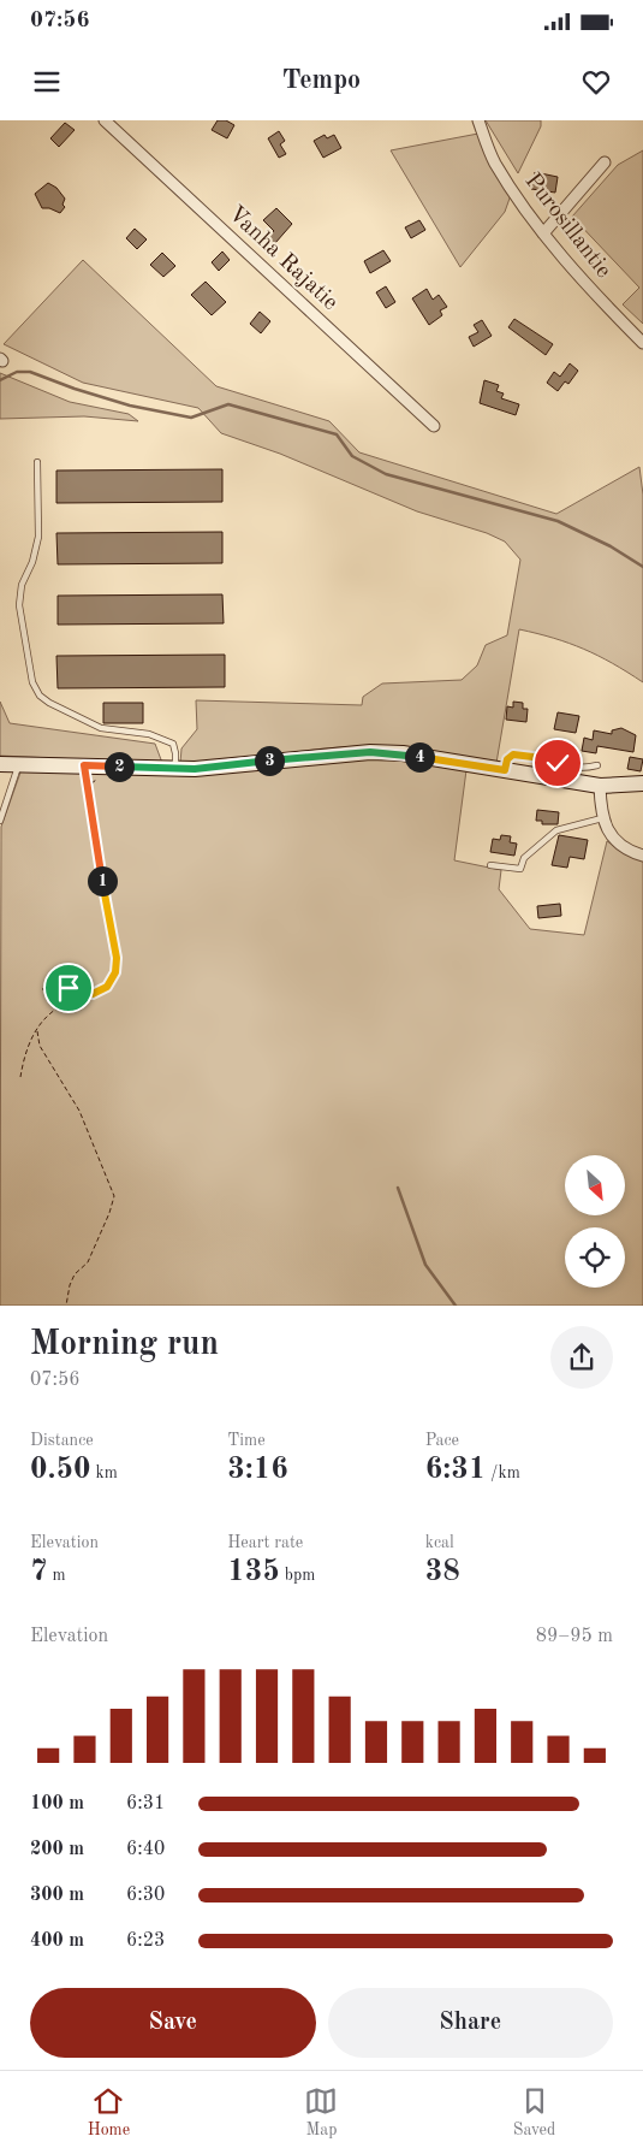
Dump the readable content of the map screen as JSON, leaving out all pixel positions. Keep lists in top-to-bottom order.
{
  "streets": {
    "street": ["Purosillantie", "Vanha Rajatie"]
  },
  "north": "bottom right",
  "page": {
    "status": "07:56",
    "header": "Tempo",
    "pins": [
      "4",
      "3",
      "2",
      "1"
    ],
    "heading": ["Morning run", "07:56"],
    "stats": [
      ["Distance", "0.50 km"],
      ["Time", "3:16"],
      ["Pace", "6:31 /km"],
      ["Elevation", "7 m"],
      ["Heart rate", "135 bpm"],
      ["kcal", "38"]
    ],
    "chart": ["Elevation", "89–95 m"],
    "list": [
      {
        "name": "100 m",
        "note": "6:31"
      },
      {
        "name": "200 m",
        "note": "6:40"
      },
      {
        "name": "300 m",
        "note": "6:30"
      },
      {
        "name": "400 m",
        "note": "6:23"
      }
    ],
    "buttons": ["Save", "Share"],
    "tabs": ["Home", "Map", "Saved"]
  }
}
